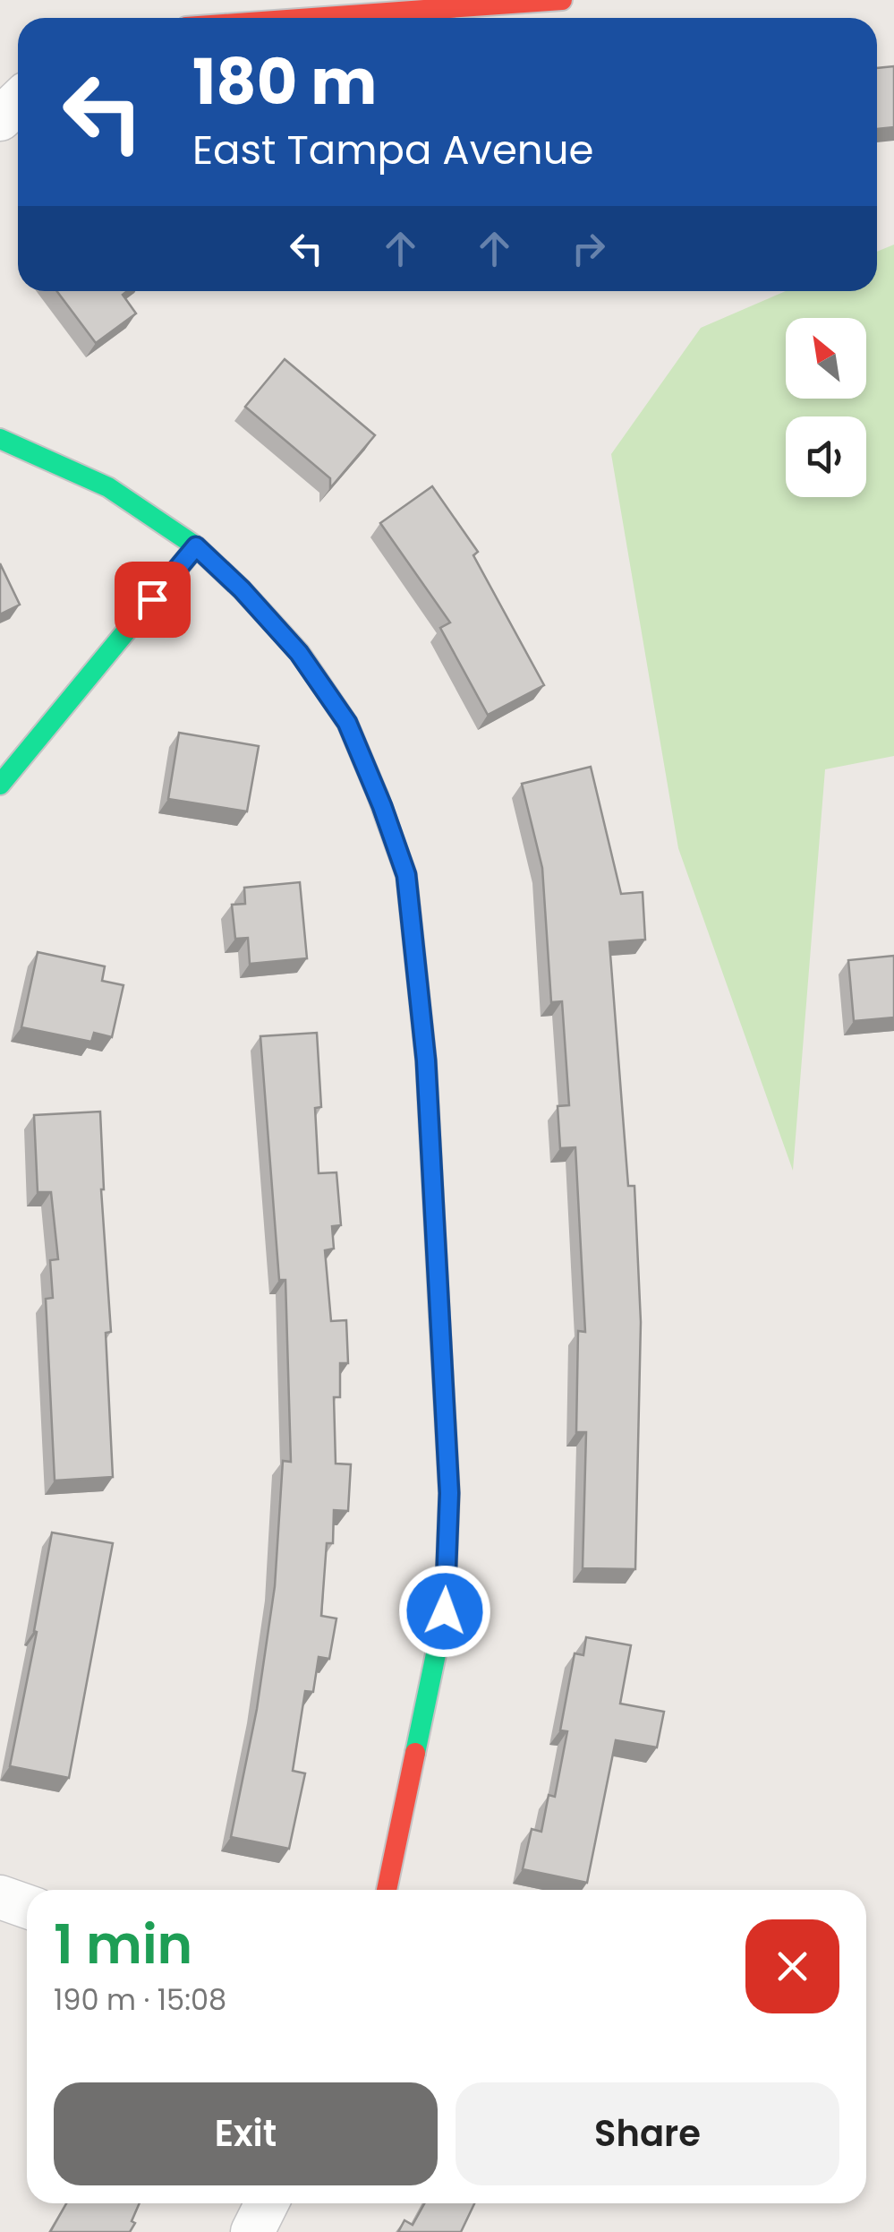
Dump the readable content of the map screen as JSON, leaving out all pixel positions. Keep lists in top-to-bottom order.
{
  "north": "top left",
  "page": {
    "turn": ["180 m", "East Tampa Avenue"],
    "heading": ["1 min", "190 m · 15:08"],
    "buttons": ["Exit", "Share"]
  }
}
